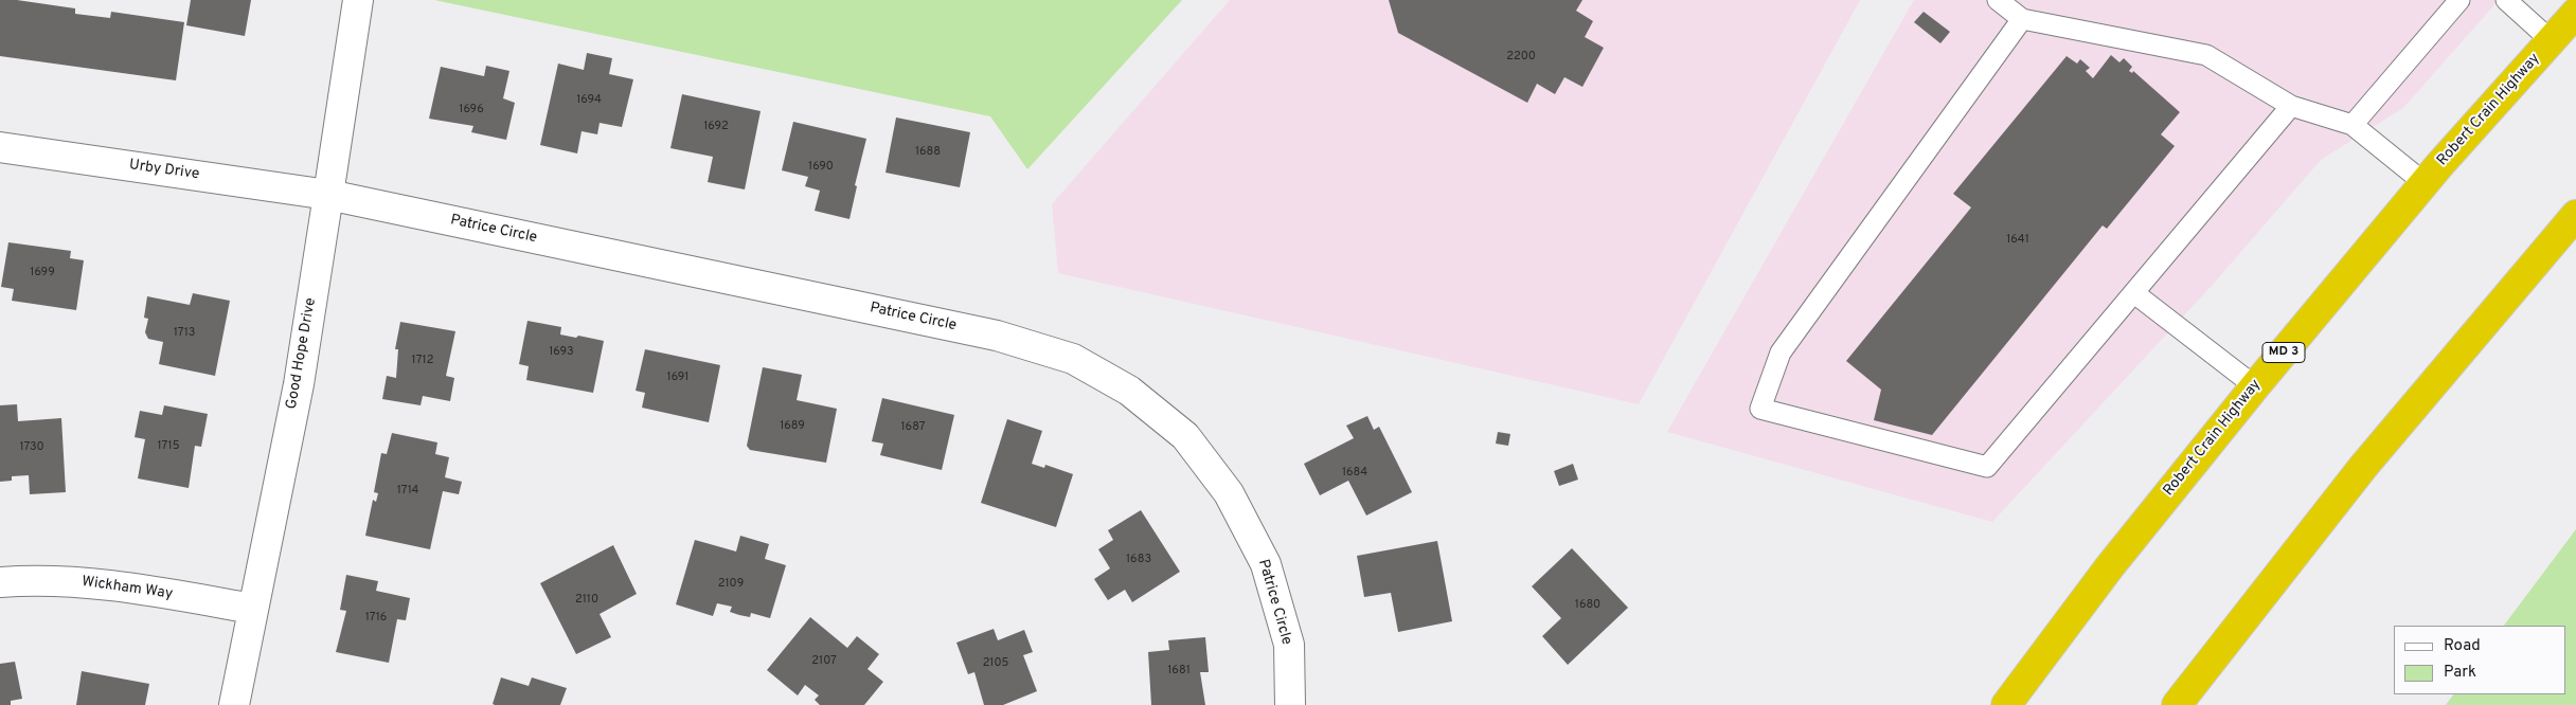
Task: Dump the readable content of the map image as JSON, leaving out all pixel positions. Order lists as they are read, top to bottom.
{
  "streets": {
    "highway": ["Robert Crain Highway", "MD 3"],
    "street": [
      "Urby Drive",
      "Patrice Circle",
      "Good Hope Drive",
      "Wickham Way"
    ]
  },
  "crossings": [
    ["Urby Drive", "Patrice Circle"],
    ["Urby Drive", "Good Hope Drive"],
    ["Patrice Circle", "Good Hope Drive"],
    ["Good Hope Drive", "Wickham Way"]
  ],
  "house_numbers": [
    "2200",
    "1694",
    "1696",
    "1692",
    "1688",
    "1690",
    "1641",
    "1699",
    "1713",
    "1693",
    "1712",
    "1691",
    "1689",
    "1687",
    "1715",
    "1730",
    "1684",
    "1714",
    "1683",
    "2109",
    "2110",
    "1680",
    "1716",
    "2107",
    "2105",
    "1681"
  ],
  "legend": ["Road", "Park"]
}
